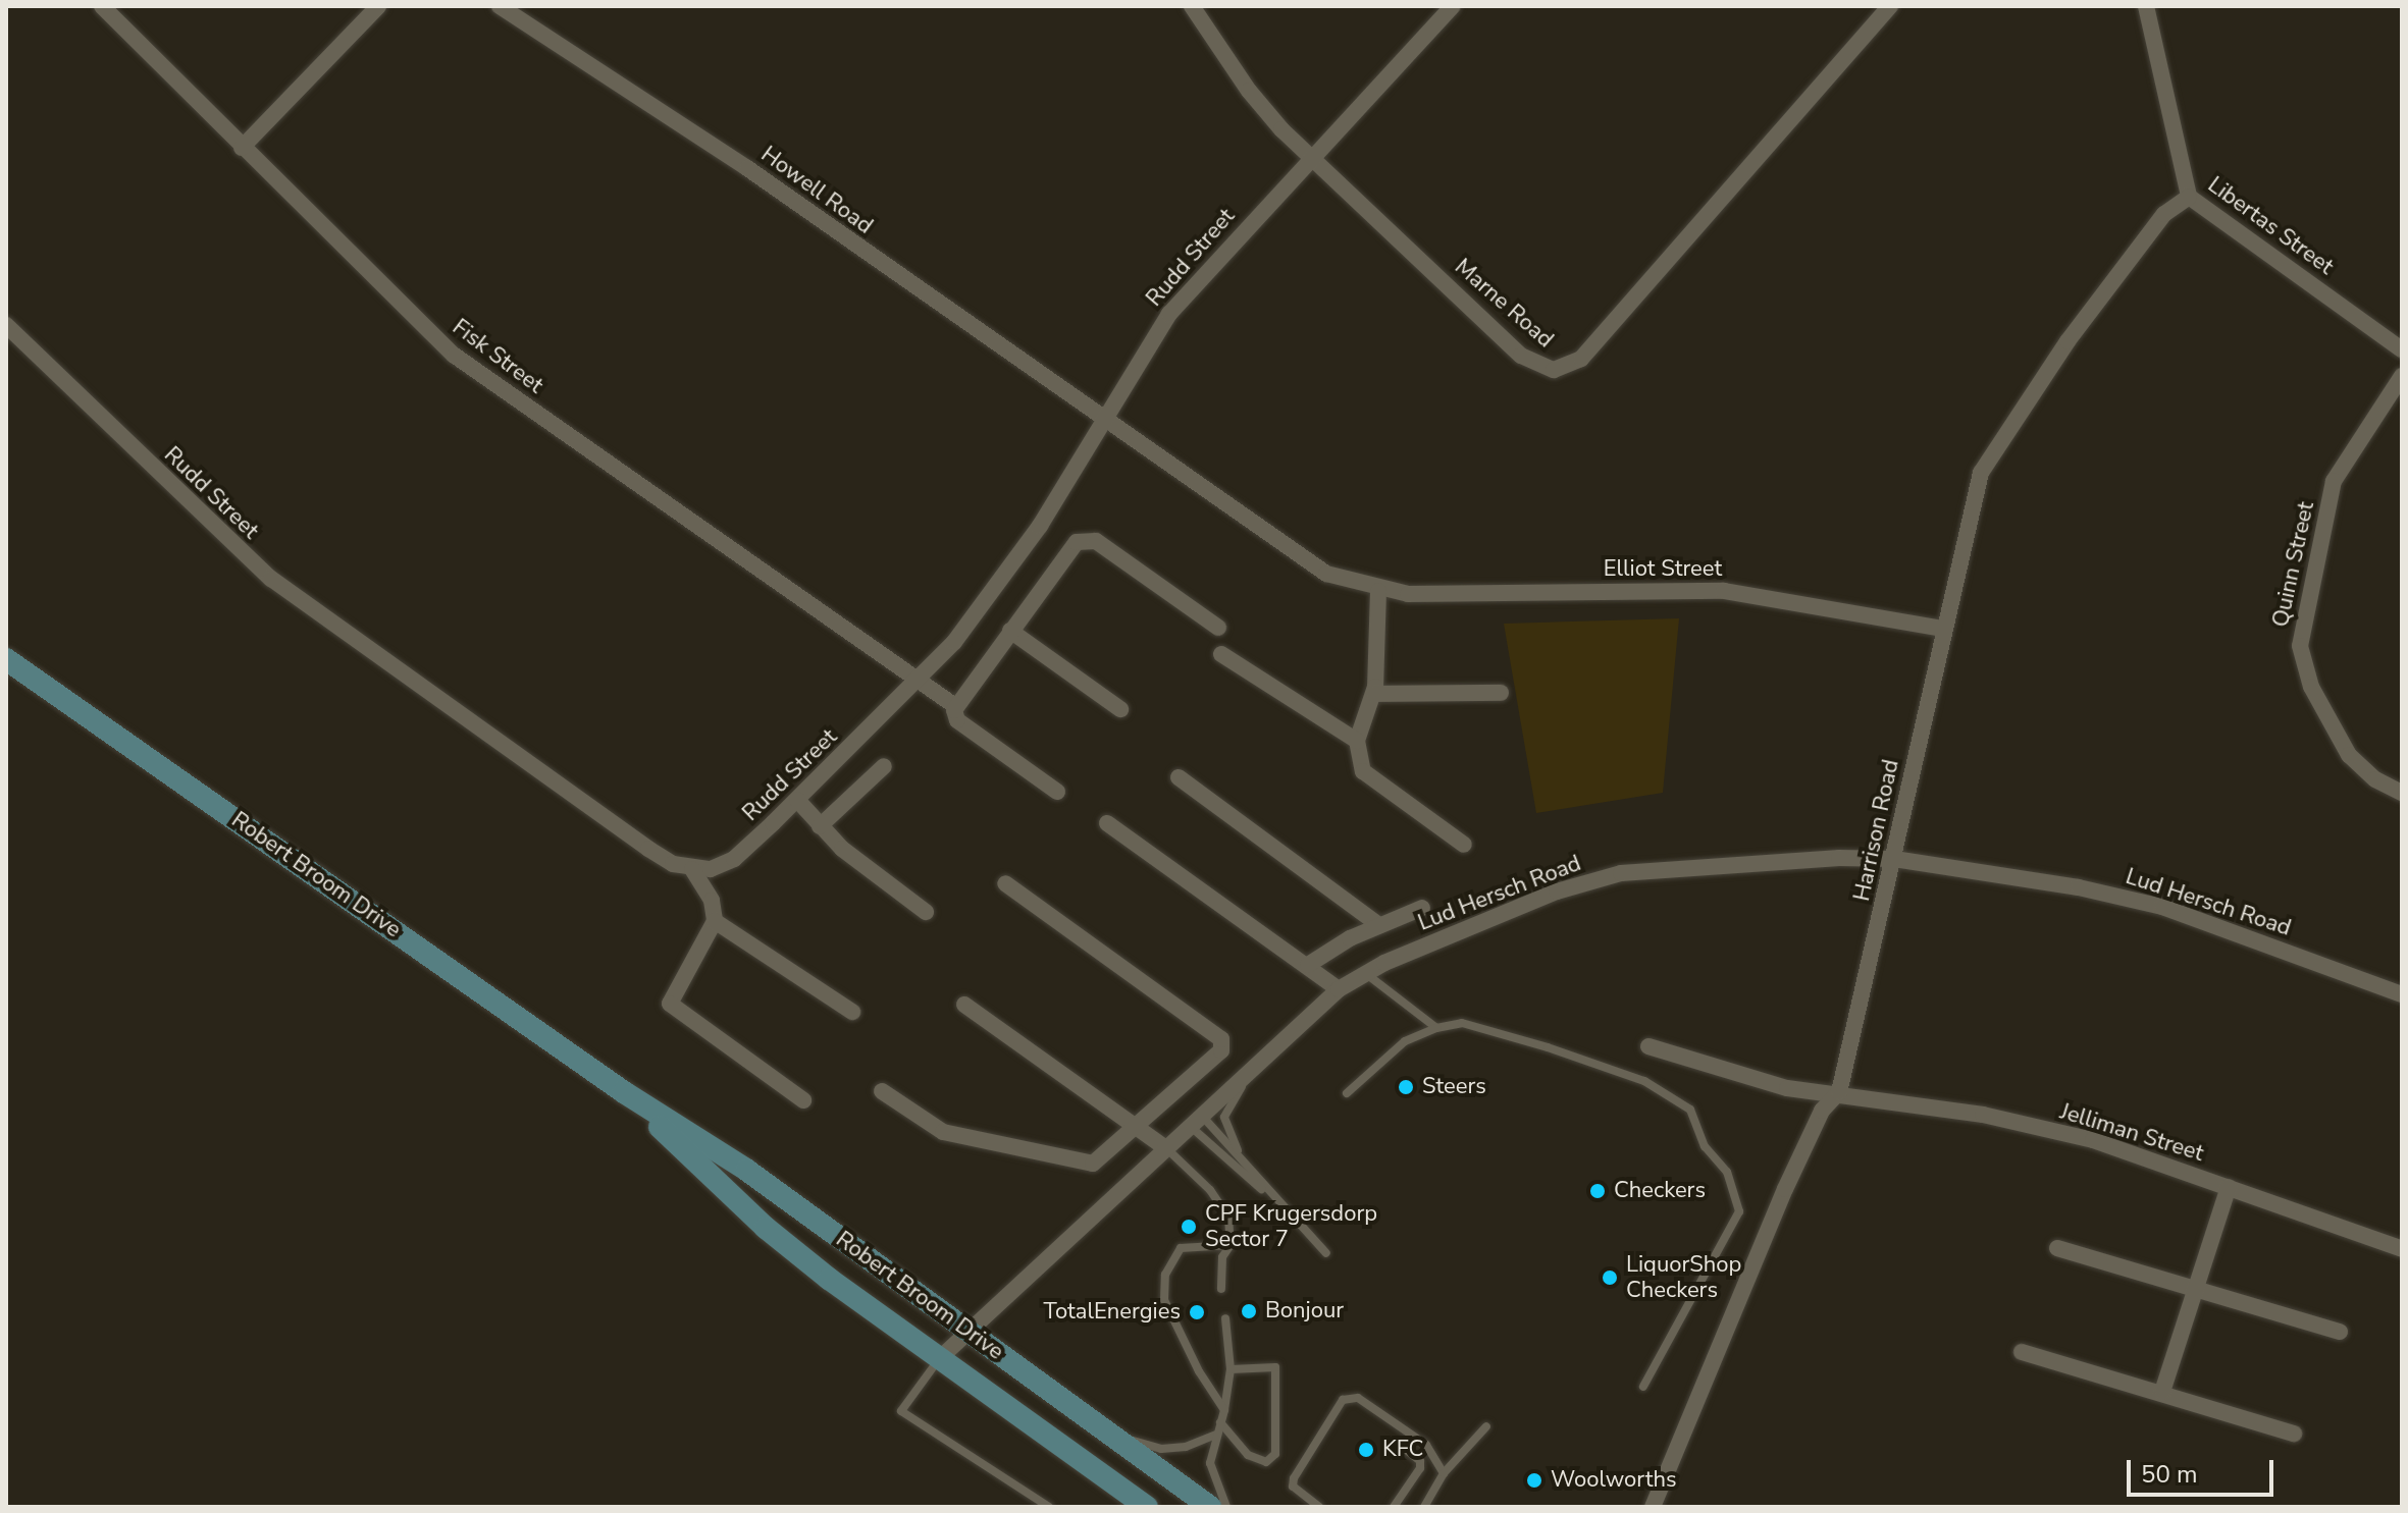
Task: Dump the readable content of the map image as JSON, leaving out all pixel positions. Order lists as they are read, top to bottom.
{
  "streets": {
    "street": [
      "Howell Road",
      "Libertas Street",
      "Rudd Street",
      "Marne Road",
      "Fisk Street",
      "Quinn Street",
      "Elliot Street",
      "Harrison Road",
      "Robert Broom Drive",
      "Lud Hersch Road",
      "Jelliman Street"
    ]
  },
  "crossings": [
    ["Howell Road", "Rudd Street"],
    ["Howell Road", "Elliot Street"],
    ["Libertas Street", "Harrison Road"],
    ["Rudd Street", "Marne Road"],
    ["Rudd Street", "Fisk Street"],
    ["Rudd Street", "Elliot Street"],
    ["Elliot Street", "Harrison Road"],
    ["Harrison Road", "Lud Hersch Road"],
    ["Harrison Road", "Jelliman Street"],
    ["Robert Broom Drive", "Lud Hersch Road"]
  ],
  "places": [
    "Steers",
    "Checkers",
    "CPF Krugersdorp Sector 7",
    "LiquorShop Checkers",
    "Bonjour",
    "TotalEnergies",
    "KFC",
    "Woolworths"
  ],
  "scale_bar": "50 m"
}
